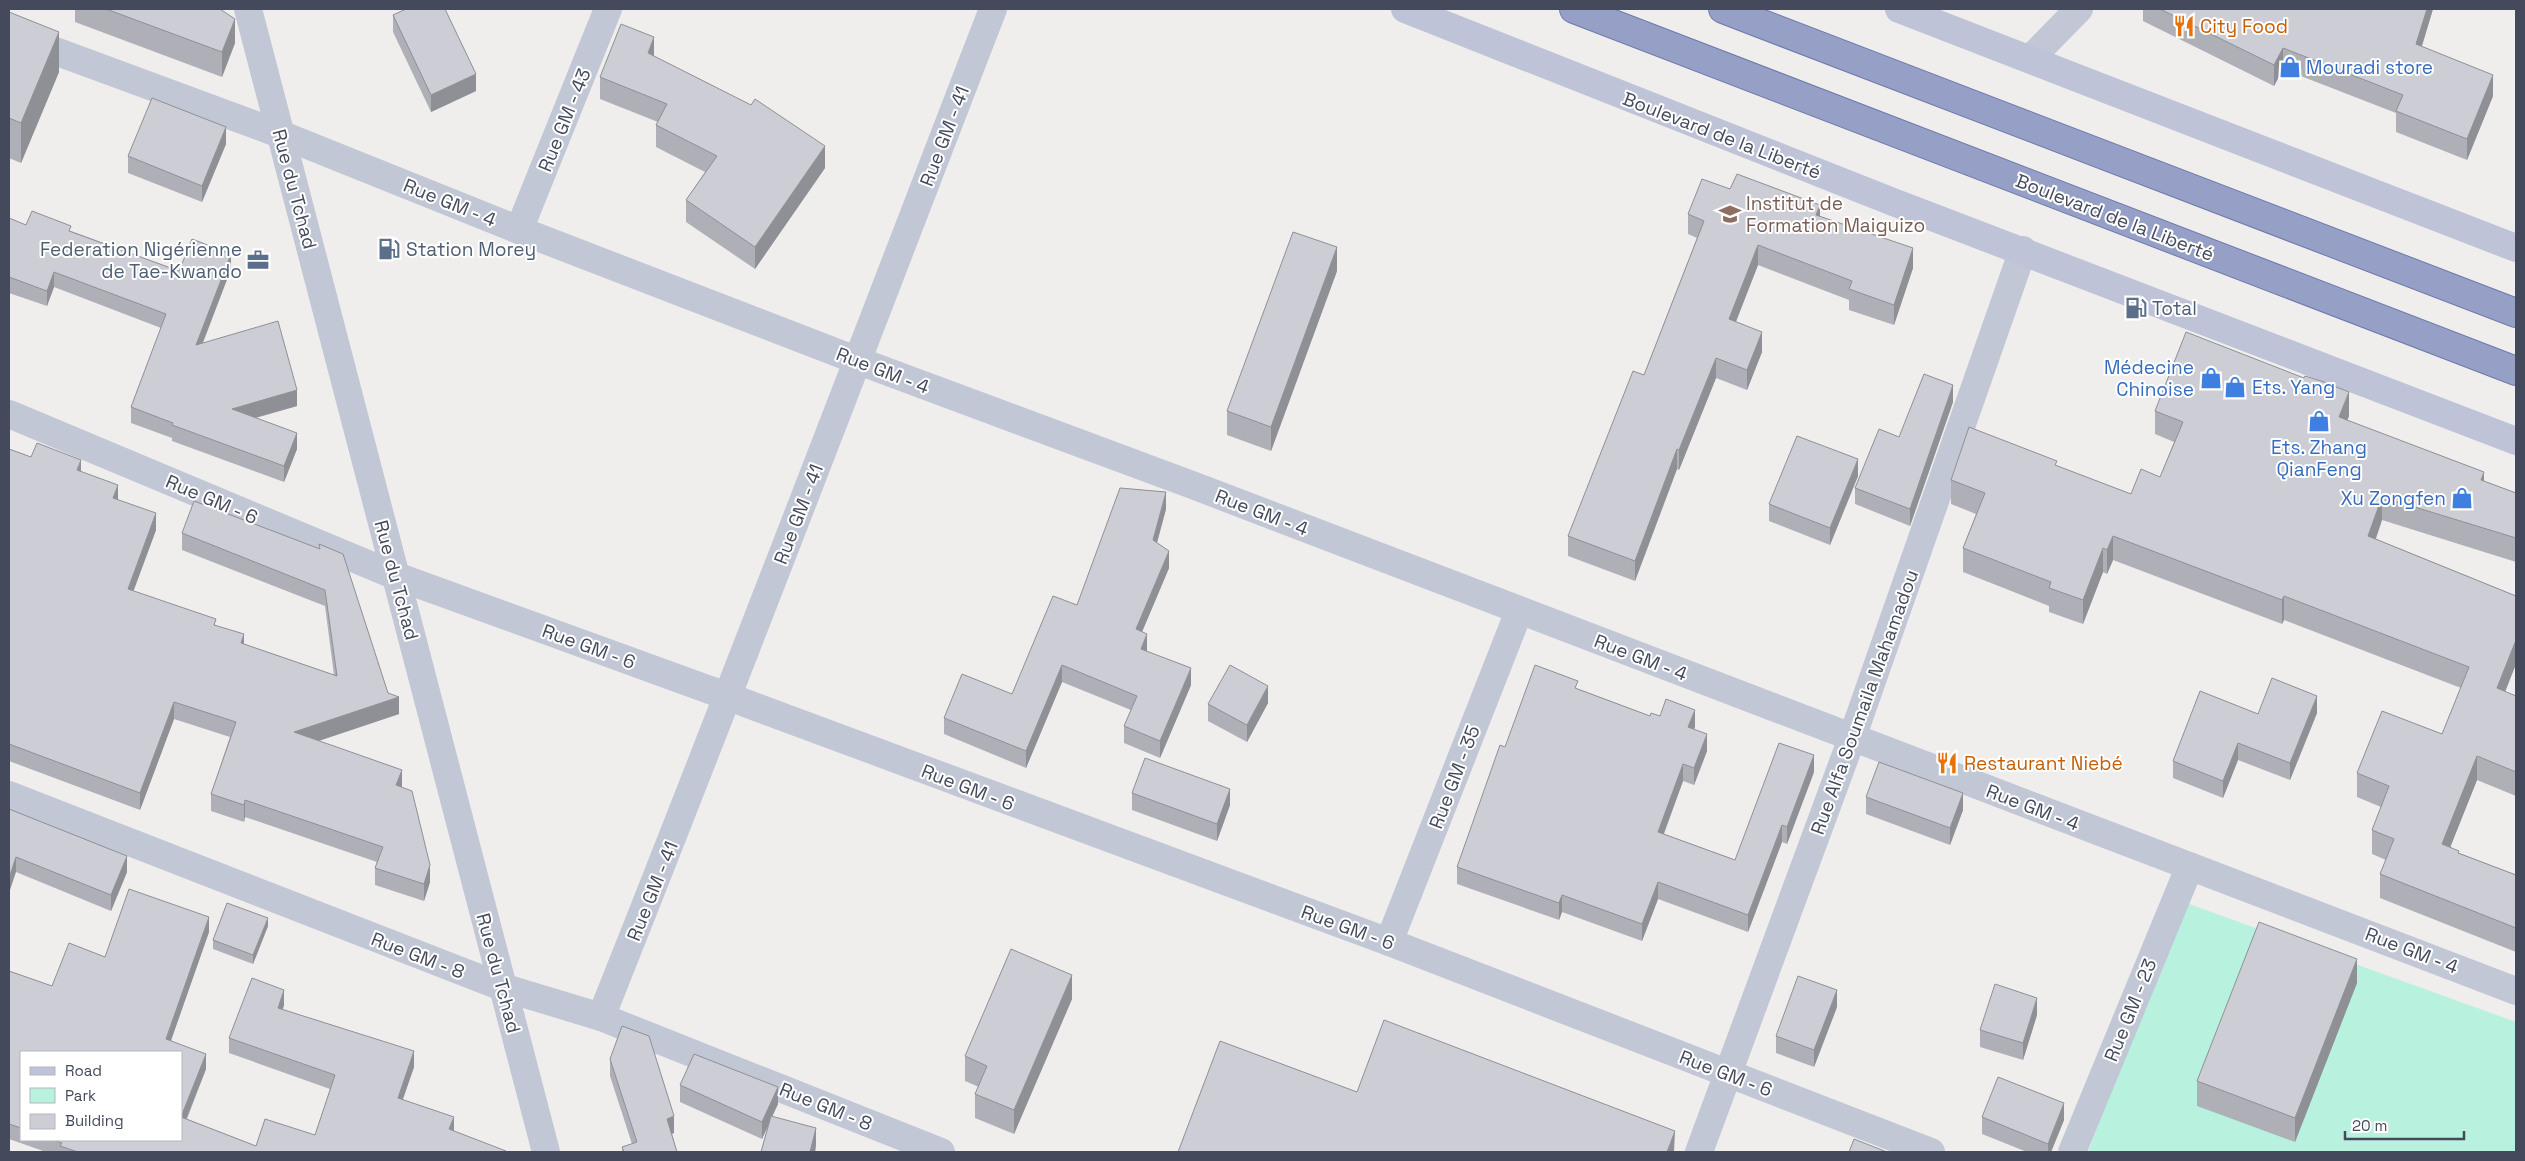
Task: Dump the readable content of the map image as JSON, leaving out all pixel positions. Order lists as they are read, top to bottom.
{
  "streets": {
    "highway": ["Boulevard de la Liberté"],
    "street": [
      "Rue GM - 43",
      "Rue GM - 41",
      "Rue du Tchad",
      "Rue GM - 4",
      "Rue GM - 6",
      "Rue Alfa Soumaila Mahamadou",
      "Rue GM - 35",
      "Rue GM - 8",
      "Rue GM - 23"
    ]
  },
  "crossings": [
    ["Rue GM - 43", "Rue GM - 4"],
    ["Boulevard de la Liberté", "Rue Alfa Soumaila Mahamadou"],
    ["Rue GM - 41", "Rue GM - 4"],
    ["Rue GM - 41", "Rue GM - 6"],
    ["Rue GM - 41", "Rue GM - 8"],
    ["Rue du Tchad", "Rue GM - 4"],
    ["Rue du Tchad", "Rue GM - 6"],
    ["Rue du Tchad", "Rue GM - 8"],
    ["Rue GM - 4", "Rue Alfa Soumaila Mahamadou"],
    ["Rue GM - 4", "Rue GM - 35"],
    ["Rue GM - 4", "Rue GM - 23"],
    ["Rue GM - 6", "Rue Alfa Soumaila Mahamadou"],
    ["Rue GM - 6", "Rue GM - 35"]
  ],
  "places": {
    "restaurant": ["City Food", "Restaurant Niebé"],
    "shop": [
      "Mouradi store",
      "Médecine Chinoise",
      "Ets. Yang",
      "Ets. Zhang QianFeng",
      "Xu Zongfen"
    ],
    "school or university": ["Institut de Formation Maiguizo"],
    "fuel station": ["Station Morey", "Total"],
    "office": ["Federation Nigérienne de Tae-Kwando"]
  },
  "legend": ["Road", "Park", "Building"],
  "scale_bar": "20 m"
}
